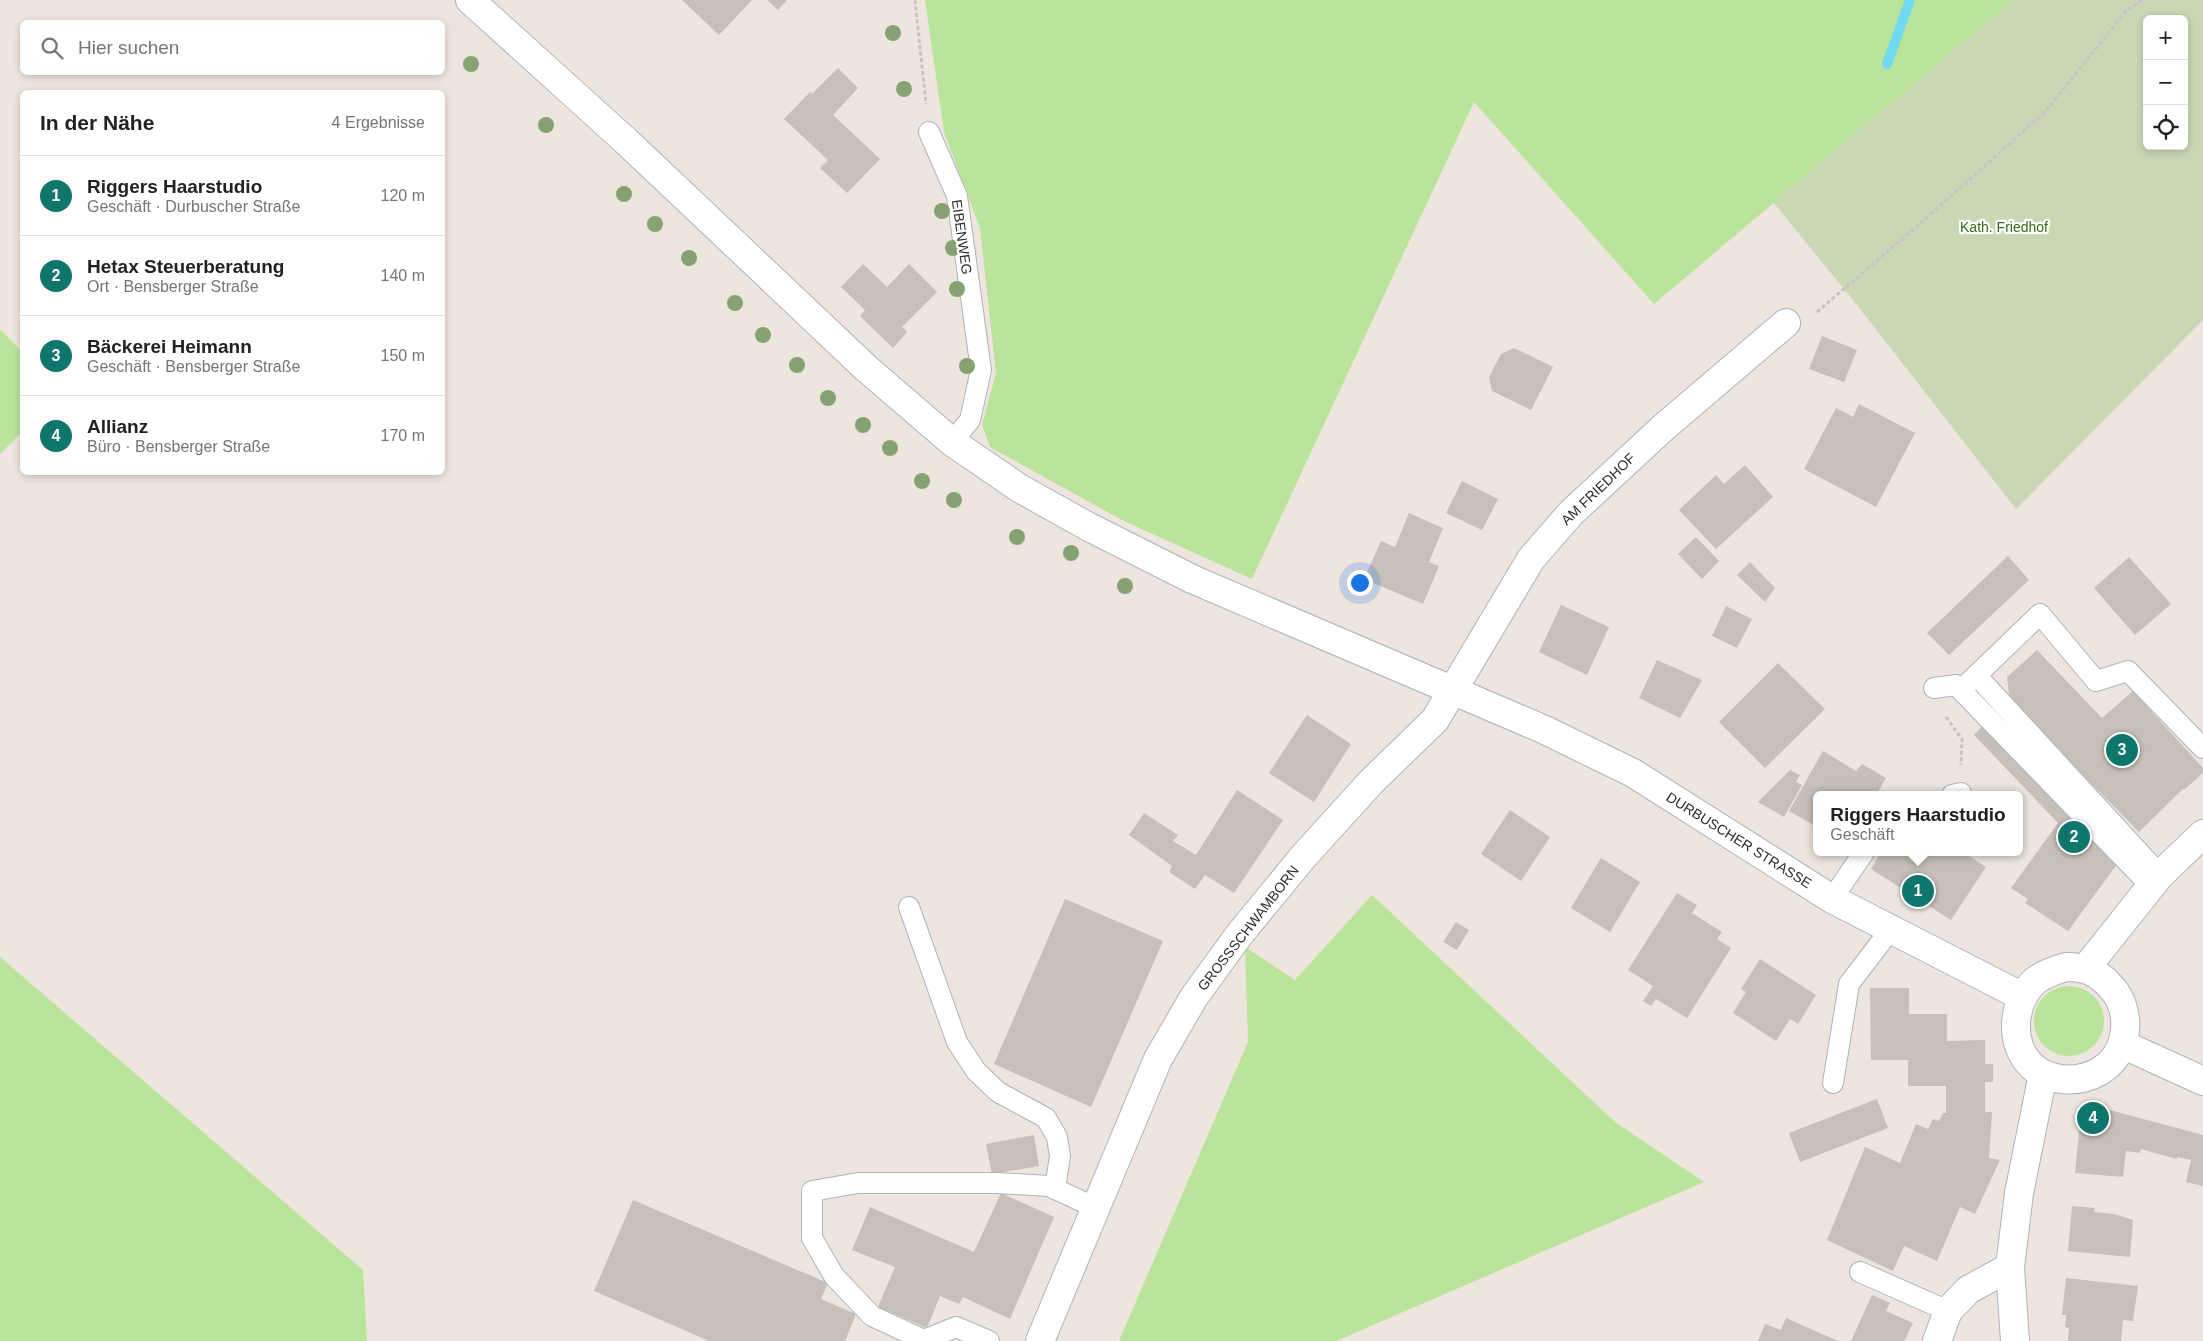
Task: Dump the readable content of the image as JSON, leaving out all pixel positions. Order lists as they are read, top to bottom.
{
  "streets": {
    "main road": ["AM FRIEDHOF", "DURBUSCHER STRASSE", "GROSSSCHWAMBORN"],
    "lane": ["EIBENWEG"]
  },
  "crossings": [
    ["EIBENWEG", "DURBUSCHER STRASSE"],
    ["AM FRIEDHOF", "DURBUSCHER STRASSE"],
    ["AM FRIEDHOF", "GROSSSCHWAMBORN"],
    ["DURBUSCHER STRASSE", "GROSSSCHWAMBORN"]
  ],
  "parks": ["Kath. Friedhof"],
  "page": {
    "map_buttons": ["+", "−"],
    "search": "Hier suchen",
    "heading": ["In der Nähe", "4 Ergebnisse"],
    "list": [
      {
        "mark": "1",
        "name": "Riggers Haarstudio",
        "note": "Geschäft · Durbuscher Straße",
        "value": "120 m"
      },
      {
        "mark": "2",
        "name": "Hetax Steuerberatung",
        "note": "Ort · Bensberger Straße",
        "value": "140 m"
      },
      {
        "mark": "3",
        "name": "Bäckerei Heimann",
        "note": "Geschäft · Bensberger Straße",
        "value": "150 m"
      },
      {
        "mark": "4",
        "name": "Allianz",
        "note": "Büro · Bensberger Straße",
        "value": "170 m"
      }
    ],
    "pins": [
      "3",
      "2",
      "1",
      "4"
    ],
    "popup": ["Riggers Haarstudio", "Geschäft"]
  }
}
